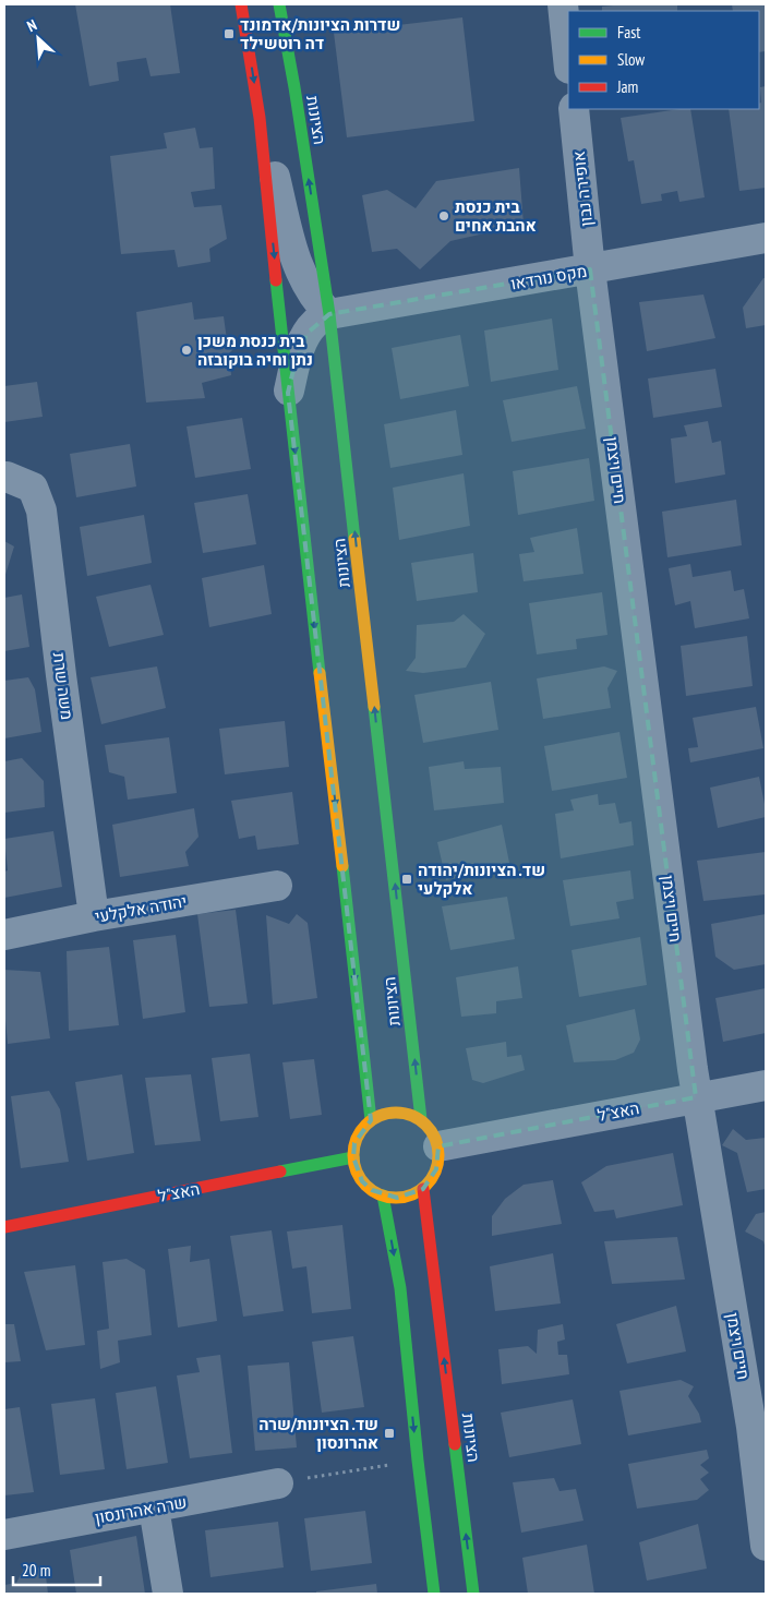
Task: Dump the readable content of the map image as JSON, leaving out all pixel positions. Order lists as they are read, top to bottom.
{
  "streets": {
    "street": [
      "הציונות",
      "אופירה נבון",
      "מקס נורדאו",
      "חיים ויצמן",
      "משה שרת",
      "יהודה אלקלעי",
      "האצ\"ל",
      "שרה אהרונסון"
    ]
  },
  "crossings": [
    ["הציונות", "מקס נורדאו"],
    ["הציונות", "האצ\"ל"],
    ["אופירה נבון", "מקס נורדאו"],
    ["אופירה נבון", "חיים ויצמן"],
    ["מקס נורדאו", "חיים ויצמן"],
    ["חיים ויצמן", "האצ\"ל"],
    ["משה שרת", "יהודה אלקלעי"]
  ],
  "places": {
    "transit": ["שדרות הציונות/אדמונד דה רוטשילד", "שד. הציונות/יהודה אלקלעי", "שד. הציונות/שרה אהרונסון"],
    "other": ["בית כנסת אהבת אחים", "בית כנסת משכן נתן וחיה בוקובזה"]
  },
  "legend": ["Fast", "Slow", "Jam"],
  "scale_bar": "20 m",
  "north": "top left"
}
